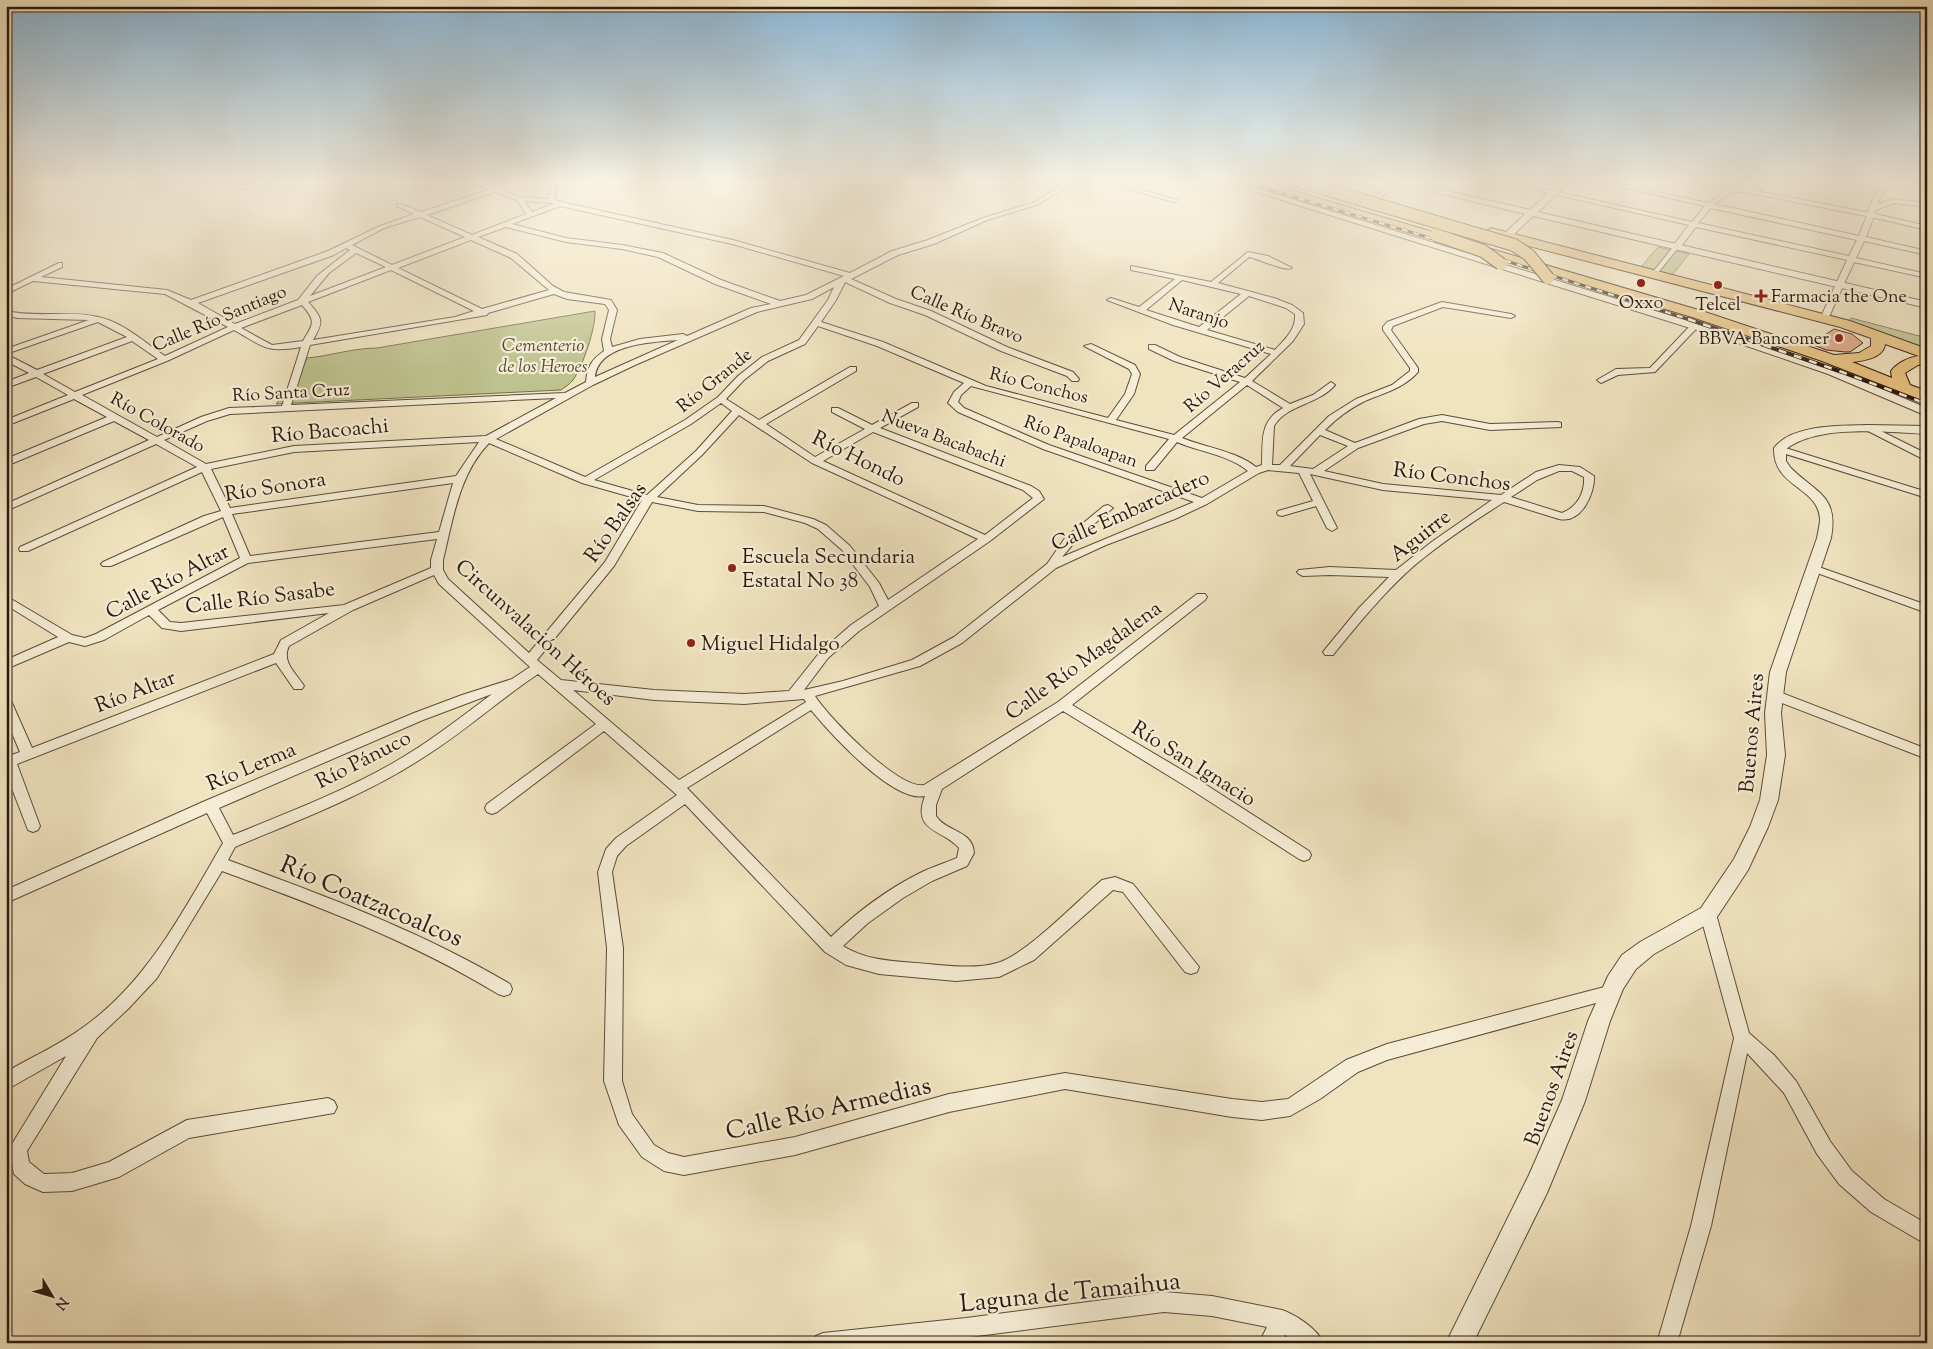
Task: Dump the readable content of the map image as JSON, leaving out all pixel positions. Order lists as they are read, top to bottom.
{
  "streets": {
    "street": [
      "Naranjo",
      "Calle Río Bravo",
      "Calle Río Santiago",
      "Río Veracruz",
      "Río Grande",
      "Río Conchos",
      "Río Santa Cruz",
      "Río Colorado",
      "Río Bacoachi",
      "Nueva Bacabachi",
      "Río Papaloapan",
      "Río Hondo",
      "Río Sonora",
      "Calle Embarcadero",
      "Río Balsas",
      "Aguirre",
      "Calle Río Altar",
      "Calle Río Sasabe",
      "Circunvalación Héroes",
      "Calle Río Magdalena",
      "Río Altar",
      "Buenos Aires",
      "Río Pánuco",
      "Río San Ignacio",
      "Río Lerma",
      "Río Coatzacoalcos",
      "Calle Río Armedias",
      "Laguna de Tamaihua"
    ]
  },
  "crossings": [
    ["Naranjo", "Río Veracruz"],
    ["Calle Río Bravo", "Río Grande"],
    ["Calle Río Bravo", "Circunvalación Héroes"],
    ["Calle Río Santiago", "Río Colorado"],
    ["Río Veracruz", "Río Conchos"],
    ["Río Grande", "Río Conchos"],
    ["Río Grande", "Río Bacoachi"],
    ["Río Grande", "Río Hondo"],
    ["Río Grande", "Circunvalación Héroes"],
    ["Río Conchos", "Río Papaloapan"],
    ["Río Conchos", "Calle Embarcadero"],
    ["Río Conchos", "Aguirre"],
    ["Río Santa Cruz", "Río Colorado"],
    ["Río Santa Cruz", "Circunvalación Héroes"],
    ["Río Colorado", "Río Bacoachi"],
    ["Río Colorado", "Río Sonora"],
    ["Río Colorado", "Calle Río Altar"],
    ["Río Bacoachi", "Río Balsas"],
    ["Río Bacoachi", "Circunvalación Héroes"],
    ["Nueva Bacabachi", "Río Hondo"],
    ["Río Papaloapan", "Calle Embarcadero"],
    ["Río Hondo", "Río Balsas"],
    ["Río Sonora", "Circunvalación Héroes"],
    ["Calle Embarcadero", "Circunvalación Héroes"],
    ["Calle Embarcadero", "Calle Río Armedias"],
    ["Río Balsas", "Circunvalación Héroes"],
    ["Río Balsas", "Río Pánuco"],
    ["Calle Río Altar", "Calle Río Sasabe"],
    ["Calle Río Altar", "Circunvalación Héroes"],
    ["Circunvalación Héroes", "Río Pánuco"],
    ["Circunvalación Héroes", "Calle Río Armedias"],
    ["Calle Río Magdalena", "Río San Ignacio"],
    ["Buenos Aires", "Calle Río Armedias"],
    ["Río Pánuco", "Río Lerma"]
  ],
  "parks": ["Cementerio de los Heroes"],
  "places": {
    "other": [
      "Oxxo",
      "Telcel",
      "BBVA Bancomer",
      "Escuela Secundaria Estatal No 38",
      "Miguel Hidalgo"
    ],
    "health": ["Farmacia the One"]
  },
  "north": "bottom right"
}
